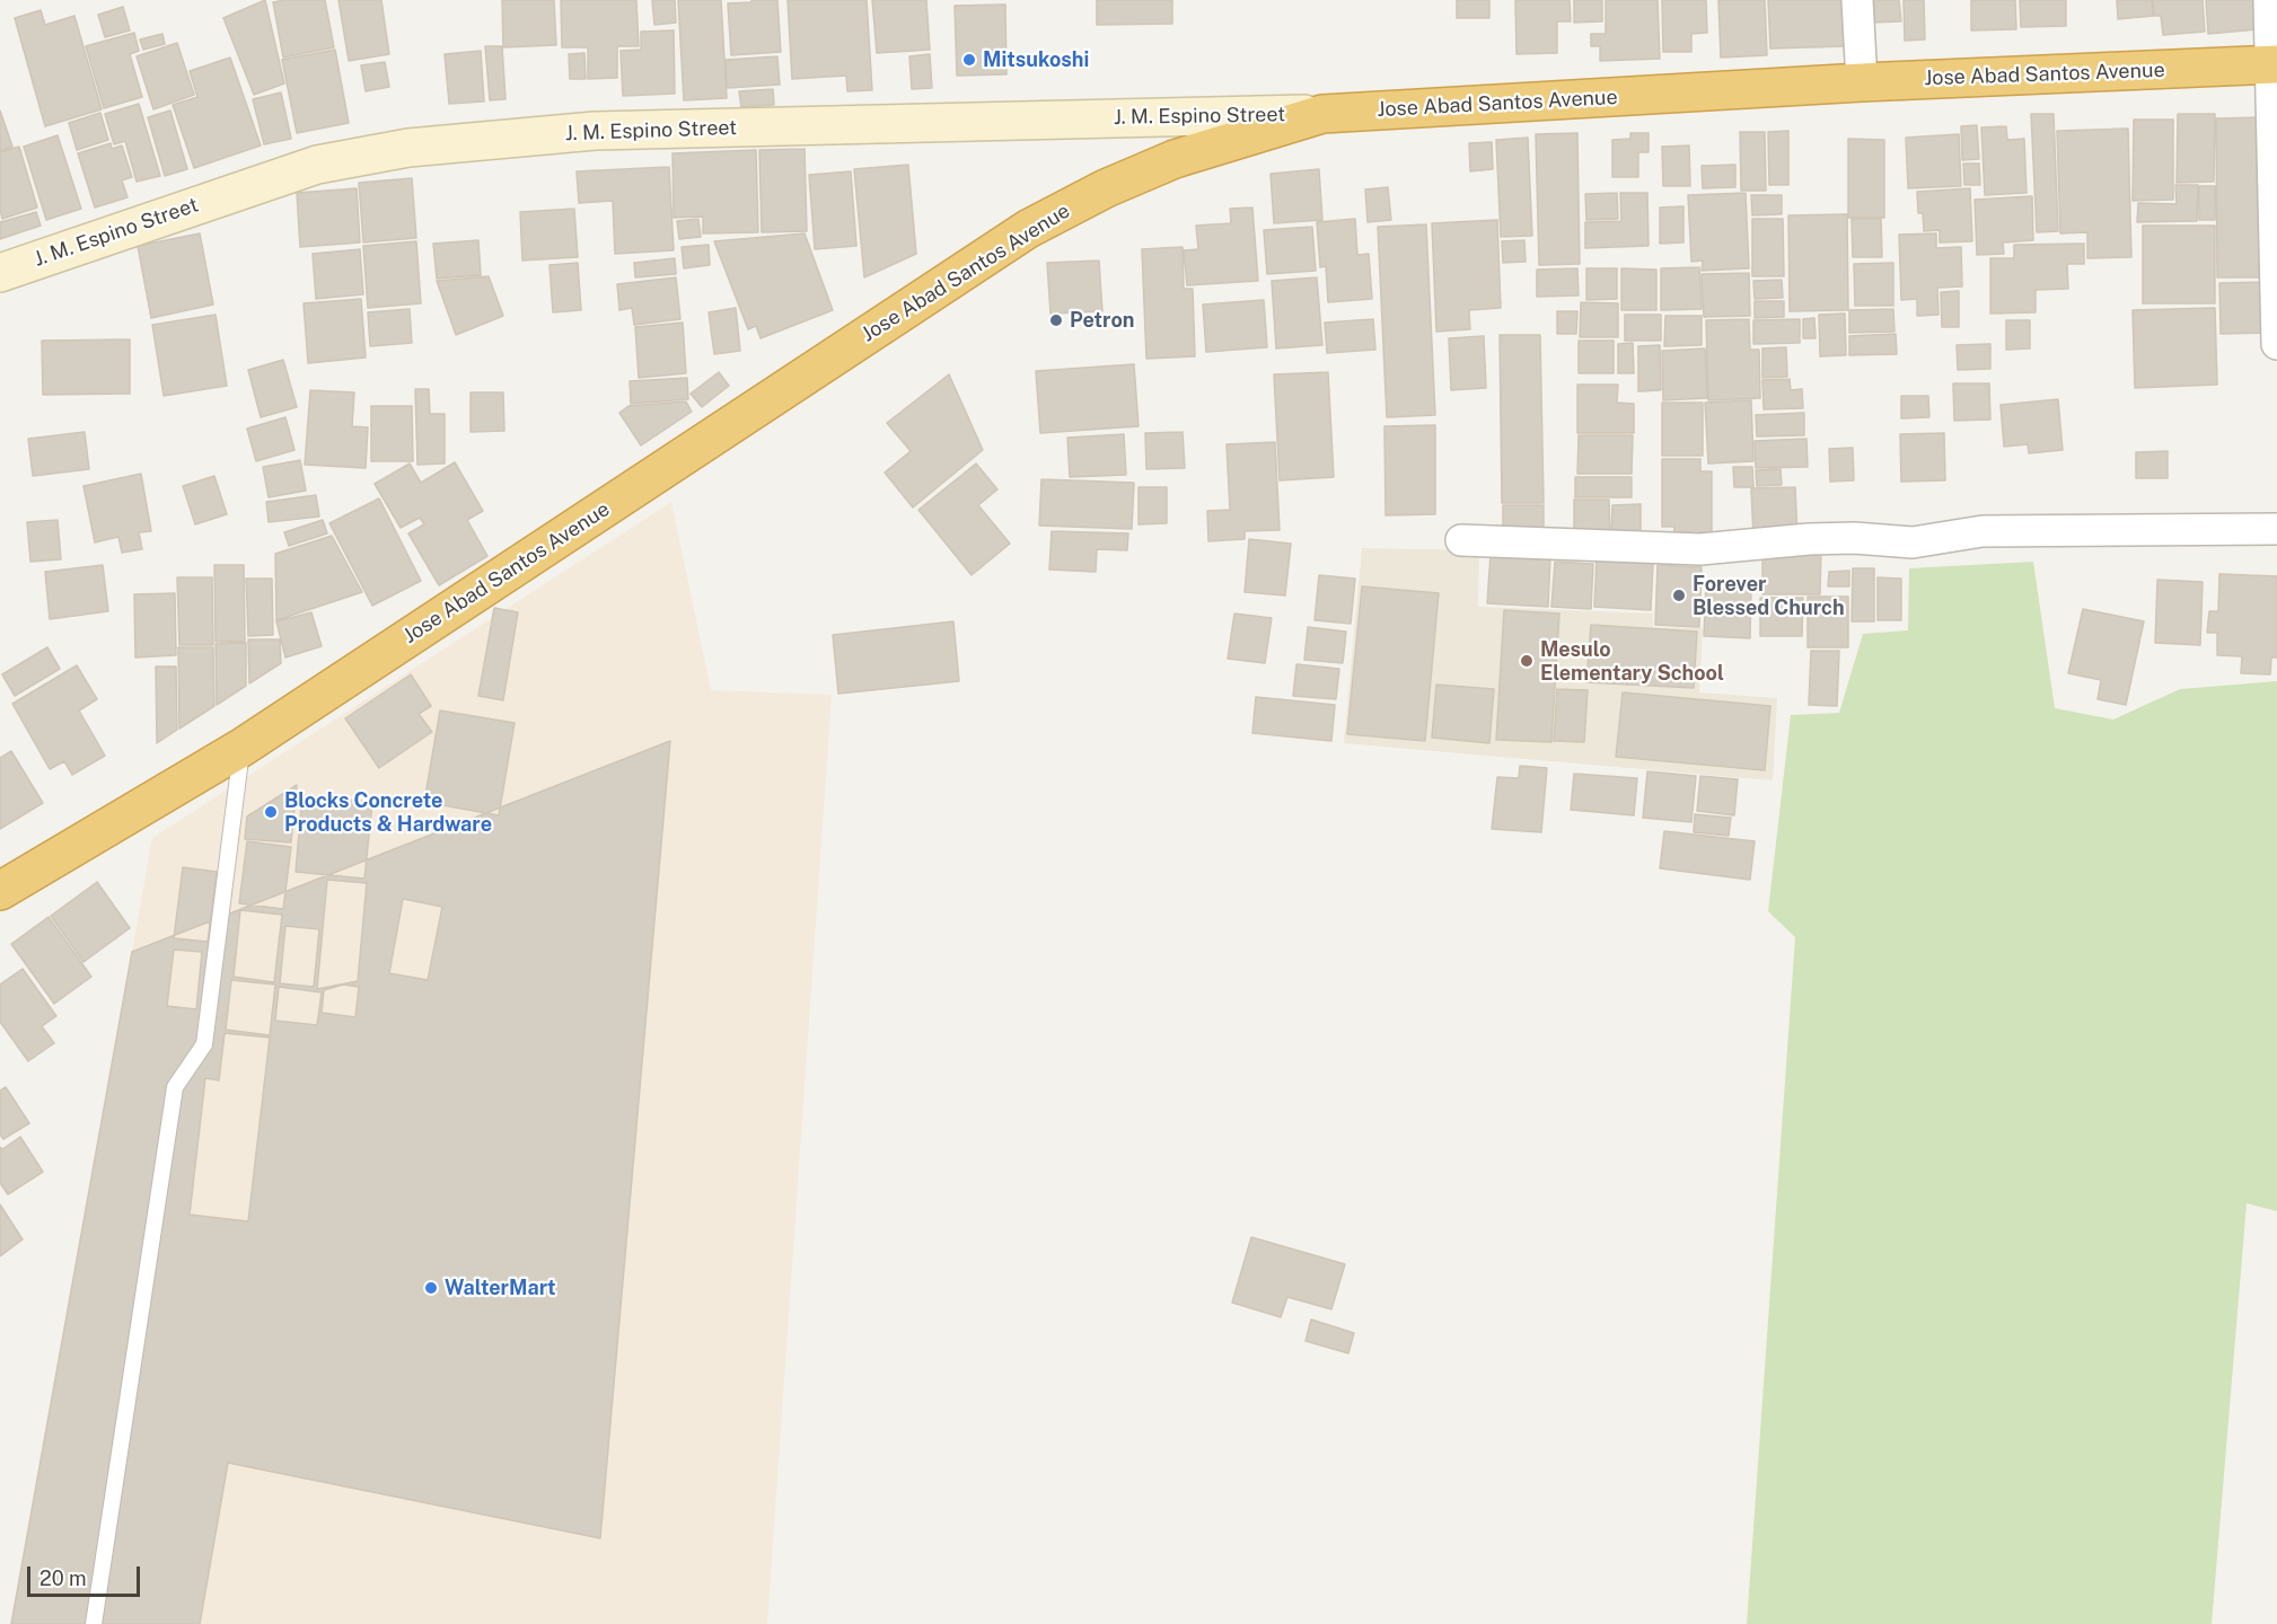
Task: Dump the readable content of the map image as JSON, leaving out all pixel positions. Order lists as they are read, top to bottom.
{
  "streets": {
    "highway": ["Jose Abad Santos Avenue"],
    "main road": ["J. M. Espino Street"]
  },
  "crossings": [
    ["Jose Abad Santos Avenue", "J. M. Espino Street"]
  ],
  "places": [
    "Mitsukoshi",
    "Petron",
    "Forever Blessed Church",
    "Mesulo Elementary School",
    "Blocks Concrete Products & Hardware",
    "WalterMart"
  ],
  "scale_bar": "20 m"
}
